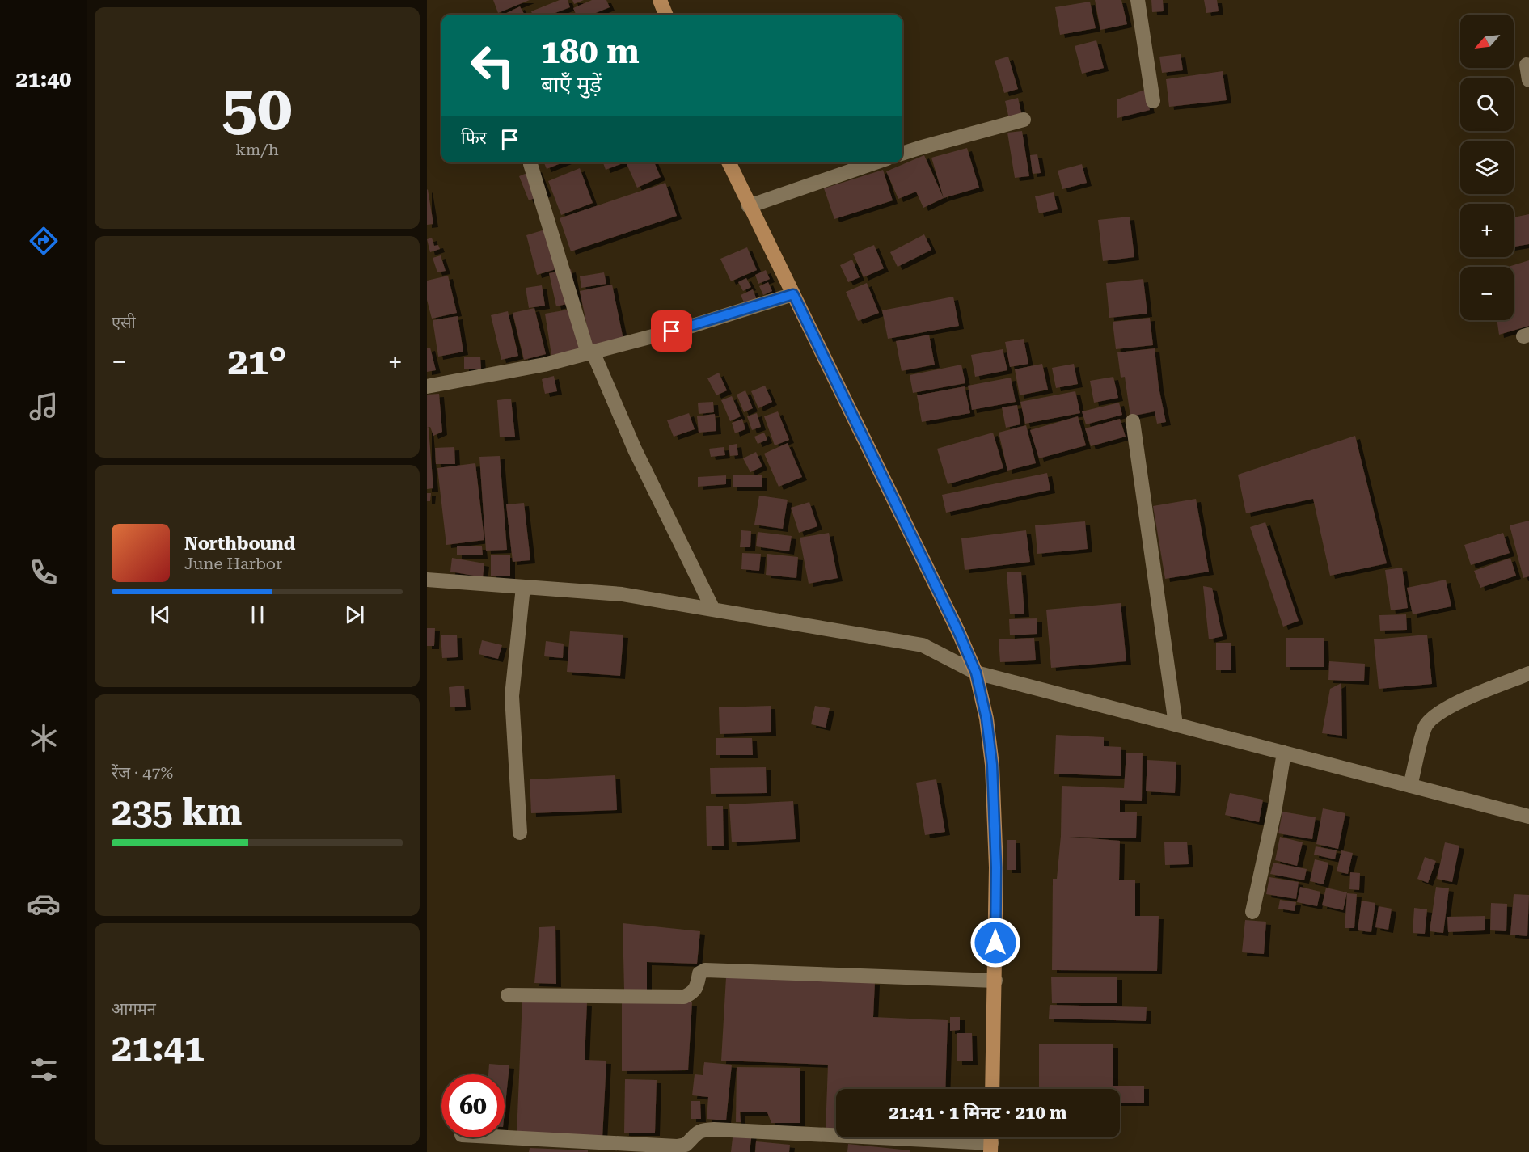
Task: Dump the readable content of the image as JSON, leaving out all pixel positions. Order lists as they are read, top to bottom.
{
  "north": "bottom left",
  "page": {
    "tabs": "21:40",
    "tile": [
      ["50", "km/h"],
      "एसी",
      ["रेंज · 47%", "235 km"],
      ["आगमन", "21:41"]
    ],
    "map_buttons": ["+", "−"],
    "turn": ["180 m", "बाएँ मुड़ें"],
    "then": "फिर",
    "heat": ["−", "21°", "+"],
    "song": ["Northbound", "June Harbor"],
    "limit": "60",
    "trip": "21:41 · 1 मिनट · 210 m"
  }
}
